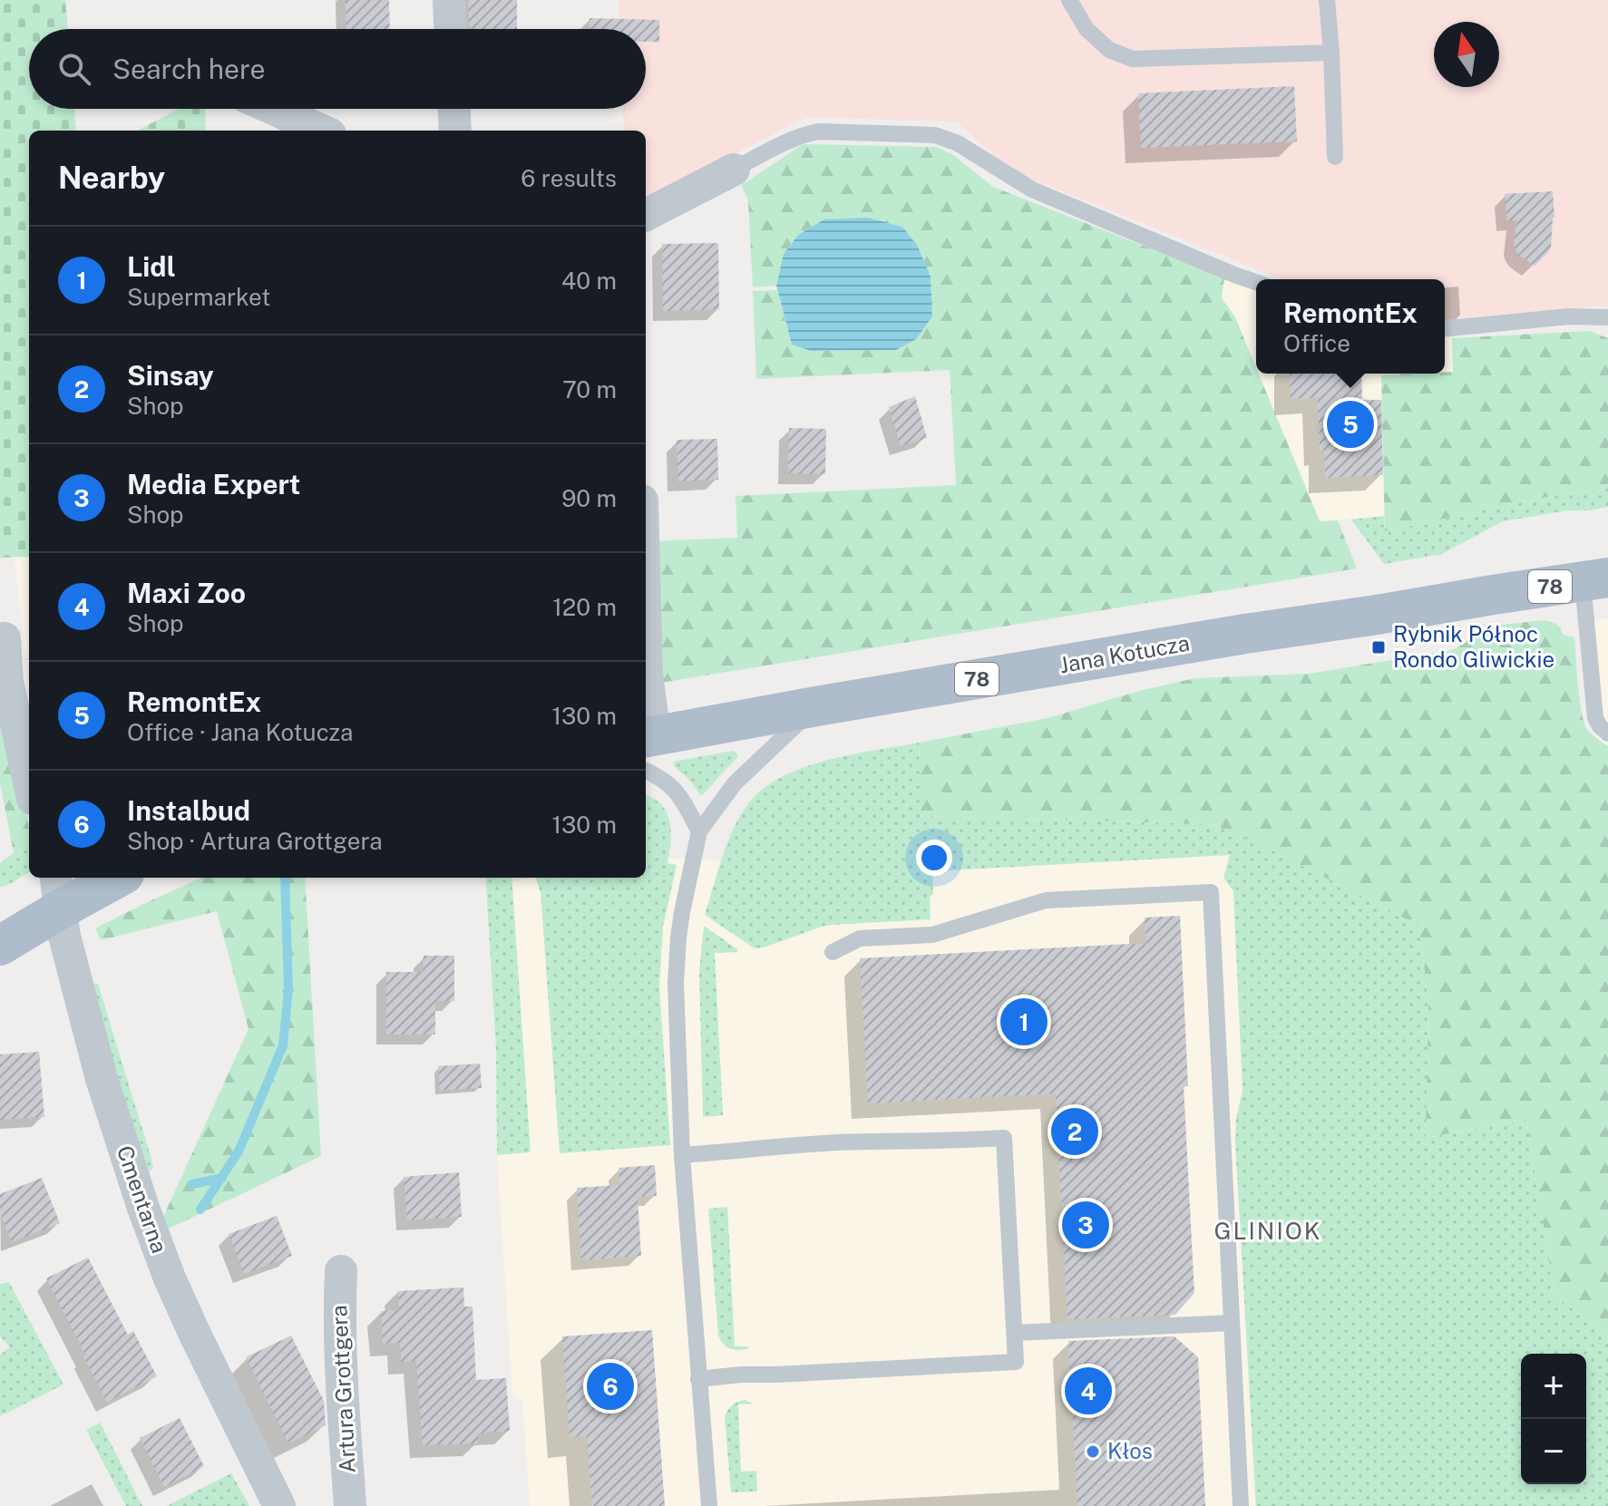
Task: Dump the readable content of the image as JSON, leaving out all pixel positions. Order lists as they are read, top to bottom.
{
  "streets": {
    "main road": ["78", "Jana Kotucza"],
    "street": ["Cmentarna", "Artura Grottgera"]
  },
  "districts": ["GLINIOK"],
  "places": {
    "transit": ["Rybnik Północ Rondo Gliwickie"],
    "other": ["Kłos"]
  },
  "north": "top",
  "page": {
    "search": "Search here",
    "heading": ["Nearby", "6 results"],
    "list": [
      {
        "mark": "1",
        "name": "Lidl",
        "note": "Supermarket",
        "value": "40 m"
      },
      {
        "mark": "2",
        "name": "Sinsay",
        "note": "Shop",
        "value": "70 m"
      },
      {
        "mark": "3",
        "name": "Media Expert",
        "note": "Shop",
        "value": "90 m"
      },
      {
        "mark": "4",
        "name": "Maxi Zoo",
        "note": "Shop",
        "value": "120 m"
      },
      {
        "mark": "5",
        "name": "RemontEx",
        "note": "Office · Jana Kotucza",
        "value": "130 m"
      },
      {
        "mark": "6",
        "name": "Instalbud",
        "note": "Shop · Artura Grottgera",
        "value": "130 m"
      }
    ],
    "popup": ["RemontEx", "Office"],
    "pins": [
      "5",
      "1",
      "2",
      "3",
      "6",
      "4"
    ],
    "map_buttons": ["+", "−"]
  }
}
